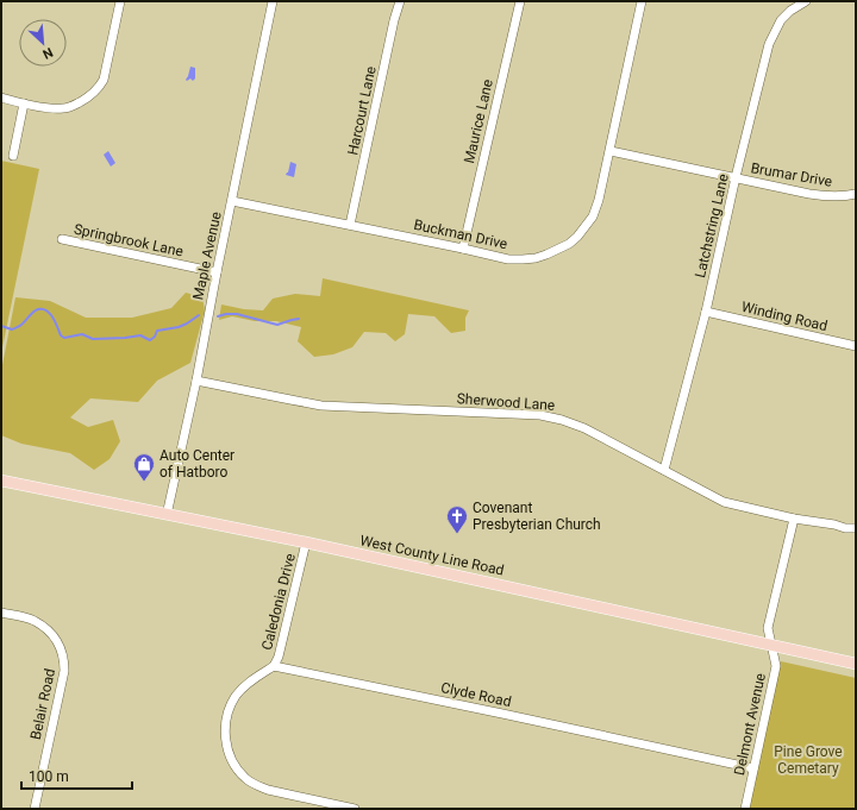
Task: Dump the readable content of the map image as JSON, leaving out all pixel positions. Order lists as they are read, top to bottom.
{
  "streets": {
    "main road": ["West County Line Road"],
    "street": [
      "Harcourt Lane",
      "Maurice Lane",
      "Brumar Drive",
      "Latchstring Lane",
      "Buckman Drive",
      "Springbrook Lane",
      "Maple Avenue",
      "Winding Road",
      "Sherwood Lane",
      "Caledonia Drive",
      "Clyde Road",
      "Belair Road",
      "Delmont Avenue"
    ]
  },
  "crossings": [
    ["Harcourt Lane", "Buckman Drive"],
    ["Maurice Lane", "Buckman Drive"],
    ["Brumar Drive", "Latchstring Lane"],
    ["Brumar Drive", "Buckman Drive"],
    ["Latchstring Lane", "Winding Road"],
    ["Latchstring Lane", "Sherwood Lane"],
    ["Buckman Drive", "Maple Avenue"],
    ["Springbrook Lane", "Maple Avenue"],
    ["Maple Avenue", "Sherwood Lane"],
    ["Maple Avenue", "West County Line Road"],
    ["West County Line Road", "Caledonia Drive"],
    ["West County Line Road", "Delmont Avenue"],
    ["Caledonia Drive", "Clyde Road"],
    ["Clyde Road", "Delmont Avenue"]
  ],
  "parks": ["Pine Grove Cemetary"],
  "places": {
    "shop": ["Auto Center of Hatboro"],
    "church": ["Covenant Presbyterian Church"]
  },
  "scale_bar": "100 m",
  "north": "bottom right"
}
